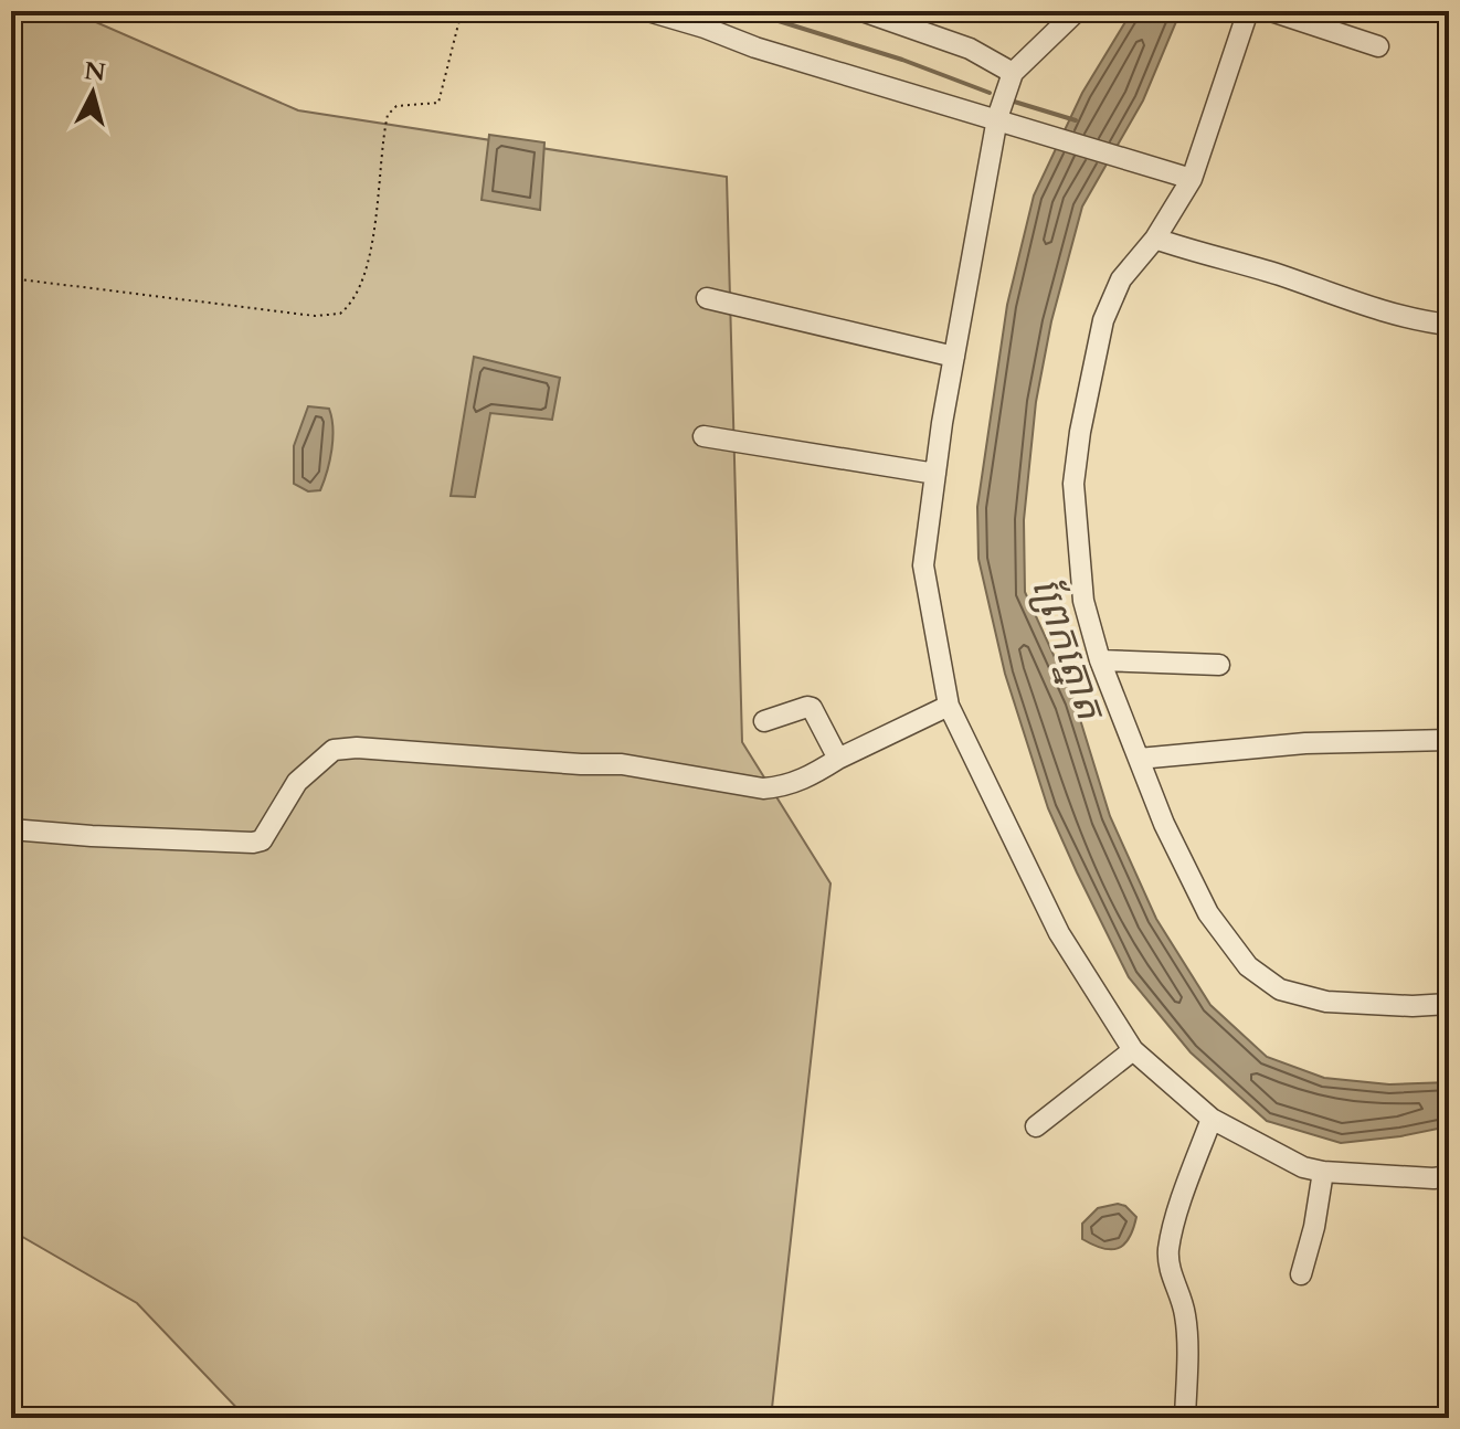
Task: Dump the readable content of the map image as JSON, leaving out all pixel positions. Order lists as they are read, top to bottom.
{
  "water": ["ព្រែកត្នោត"],
  "north": "top"
}
